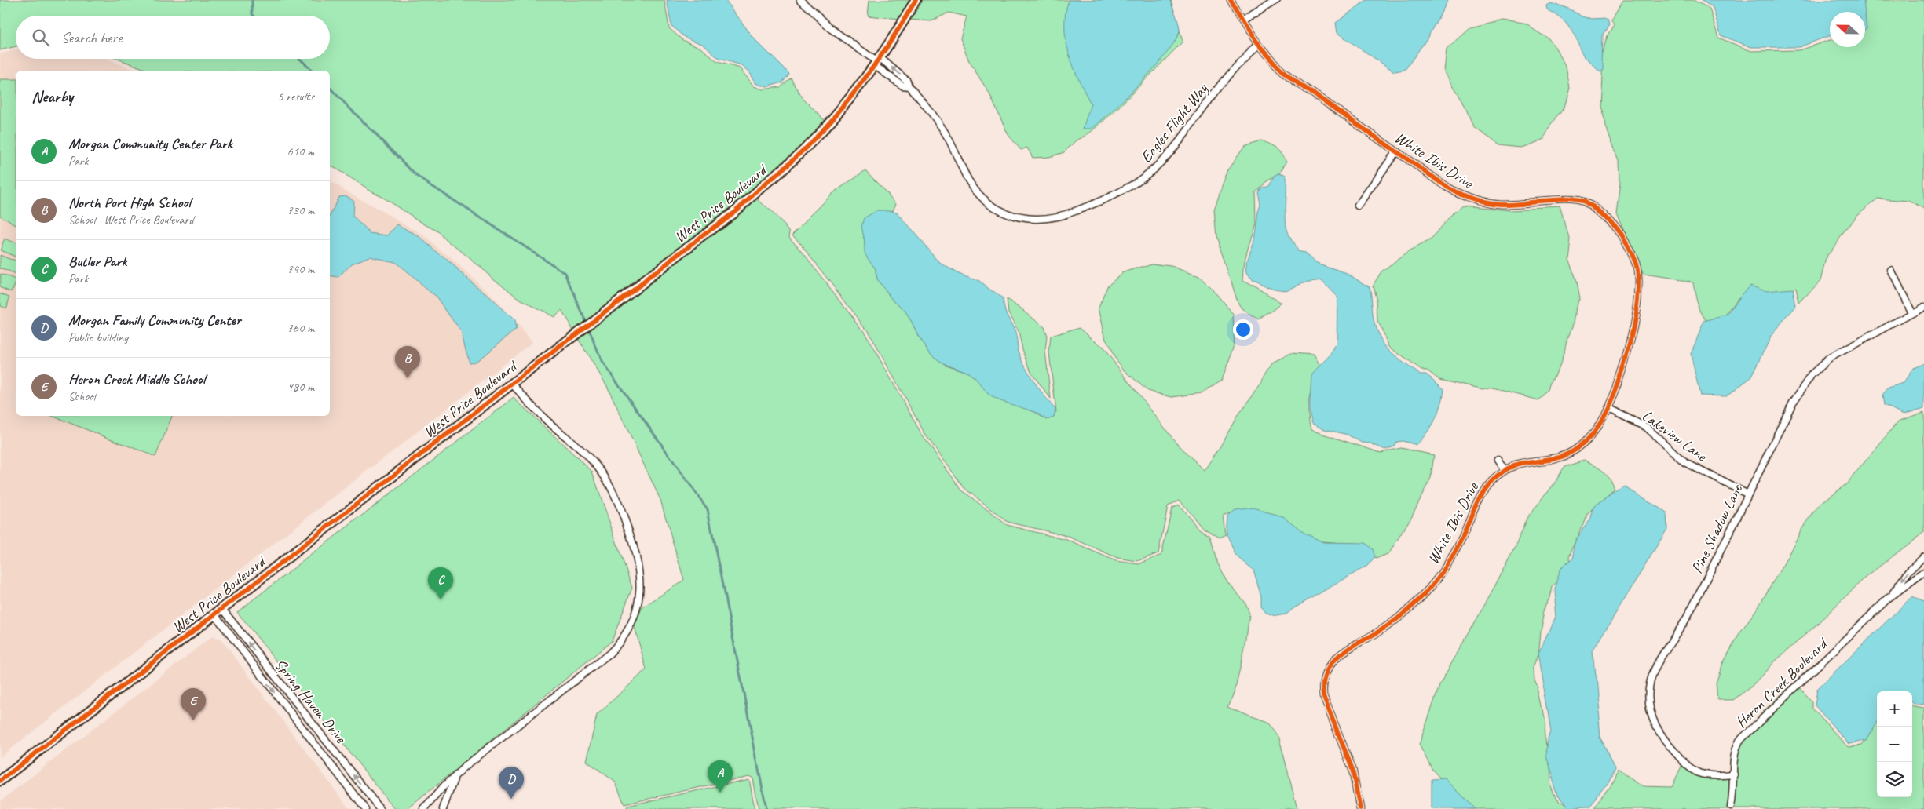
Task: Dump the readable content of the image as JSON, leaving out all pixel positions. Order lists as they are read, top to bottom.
{
  "streets": {
    "street": [
      "Eagles Flight Way",
      "White Ibis Drive",
      "West Price Boulevard",
      "Lakeview Lane",
      "Pine Shadow Lane",
      "Heron Creek Boulevard",
      "Spring Haven Drive"
    ]
  },
  "crossings": [
    ["Eagles Flight Way", "White Ibis Drive"],
    ["Eagles Flight Way", "West Price Boulevard"],
    ["White Ibis Drive", "Lakeview Lane"],
    ["West Price Boulevard", "Spring Haven Drive"],
    ["Lakeview Lane", "Pine Shadow Lane"],
    ["Pine Shadow Lane", "Heron Creek Boulevard"]
  ],
  "north": "left",
  "page": {
    "search": "Search here",
    "heading": ["Nearby", "5 results"],
    "list": [
      {
        "mark": "A",
        "name": "Morgan Community Center Park",
        "note": "Park",
        "value": "610 m"
      },
      {
        "mark": "B",
        "name": "North Port High School",
        "note": "School · West Price Boulevard",
        "value": "730 m"
      },
      {
        "mark": "C",
        "name": "Butler Park",
        "note": "Park",
        "value": "740 m"
      },
      {
        "mark": "D",
        "name": "Morgan Family Community Center",
        "note": "Public building",
        "value": "760 m"
      },
      {
        "mark": "E",
        "name": "Heron Creek Middle School",
        "note": "School",
        "value": "980 m"
      }
    ],
    "pins": [
      "B",
      "C",
      "E",
      "A",
      "D"
    ],
    "map_buttons": ["+", "−"]
  }
}
